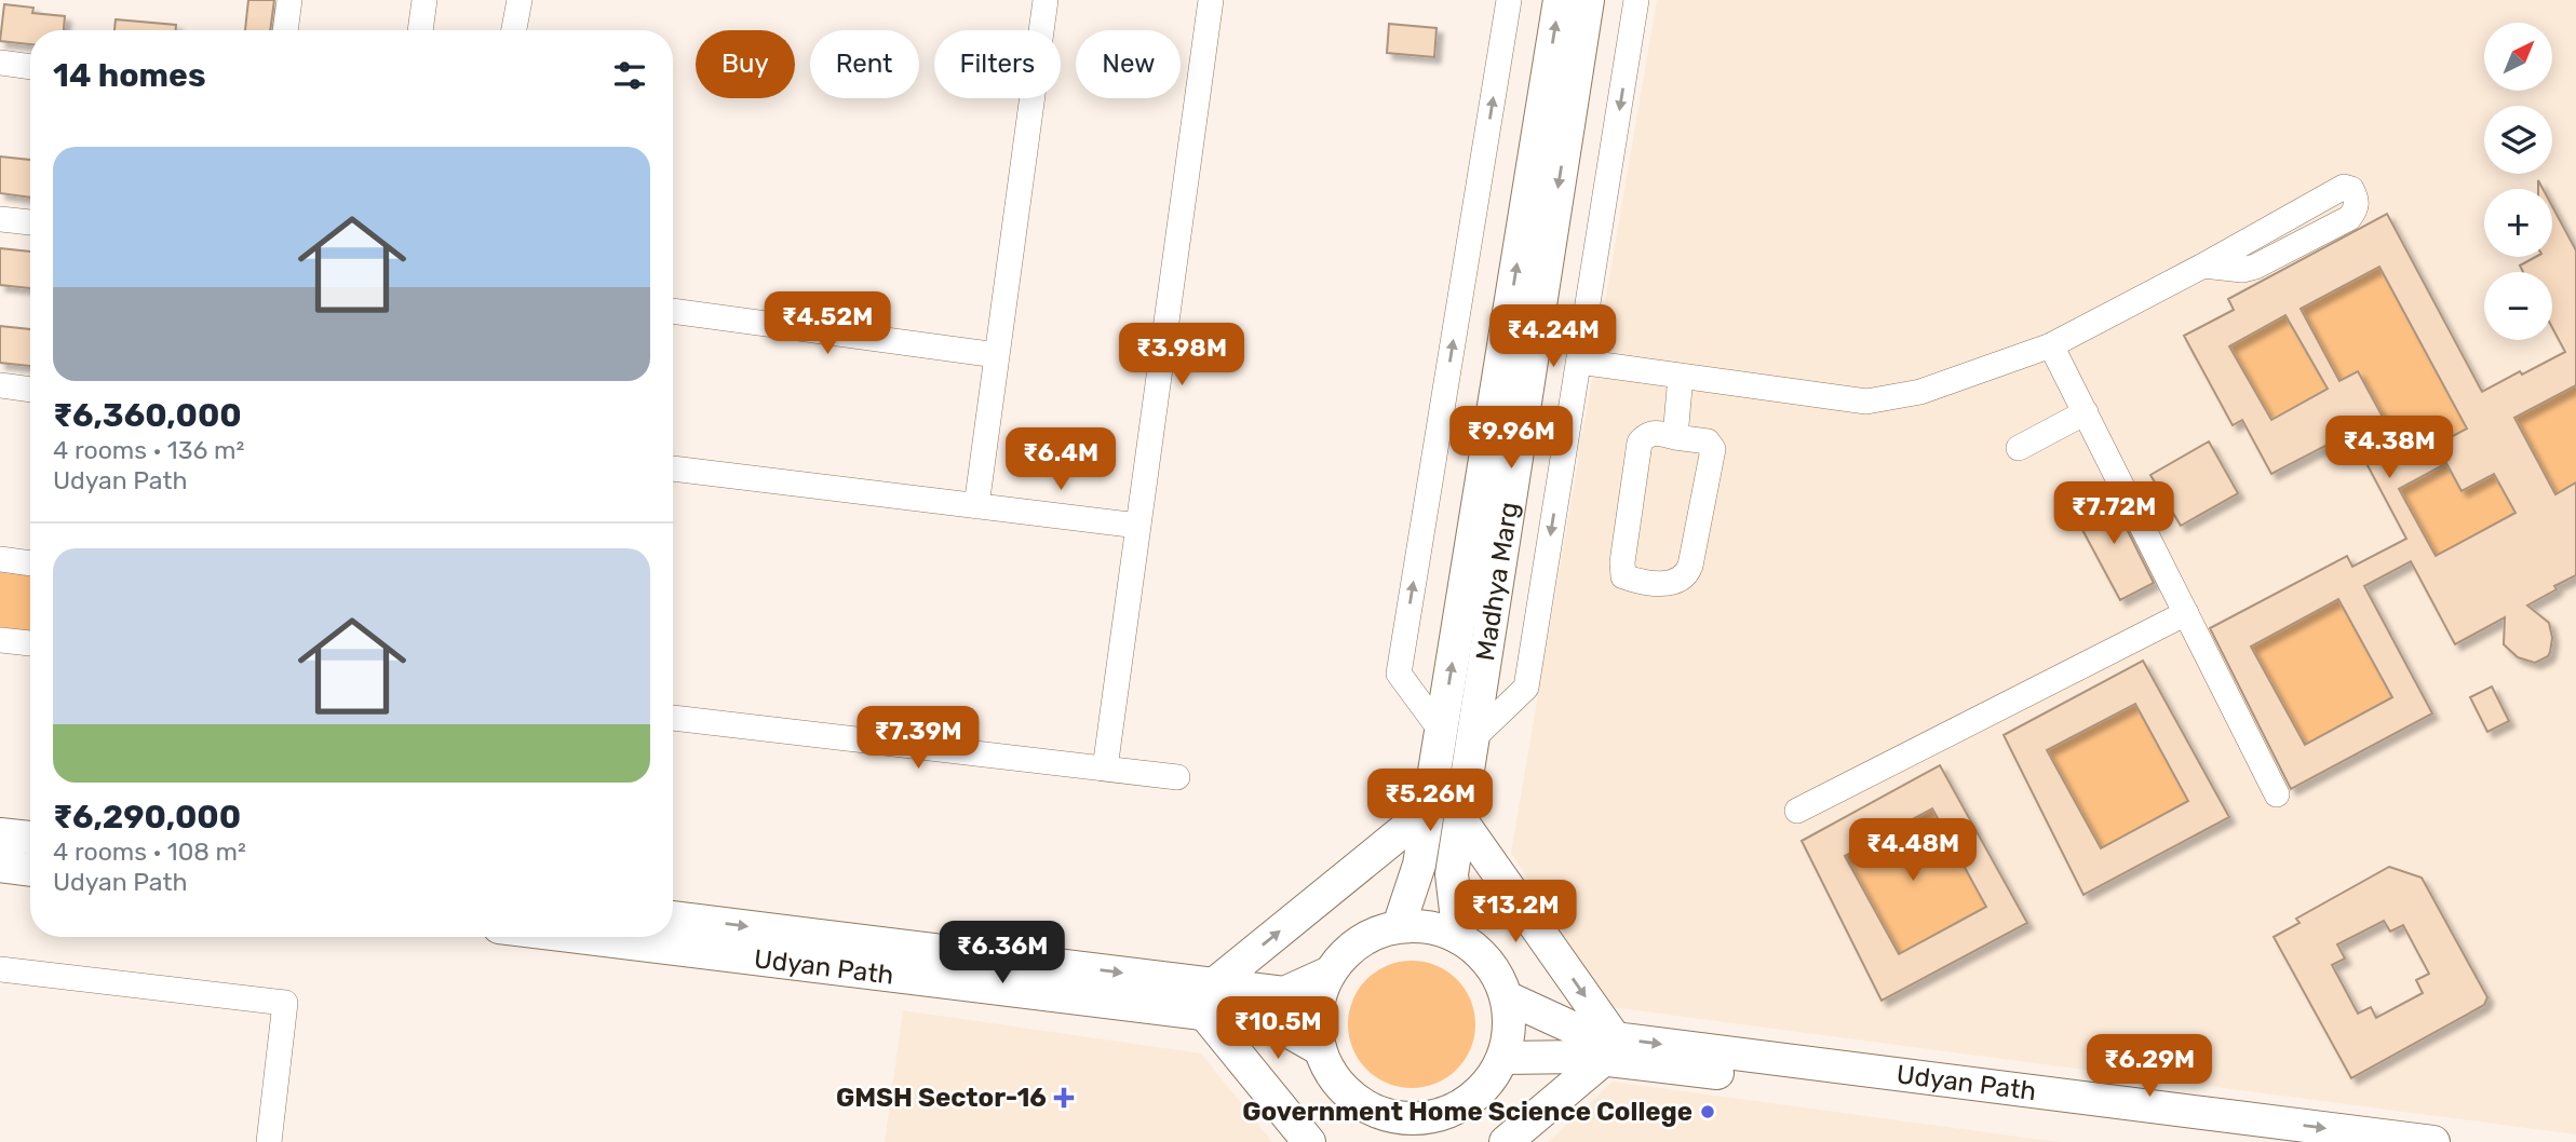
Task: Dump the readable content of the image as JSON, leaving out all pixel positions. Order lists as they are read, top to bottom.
{
  "streets": {
    "main road": ["Madhya Marg", "Udyan Path"]
  },
  "crossings": [
    ["Madhya Marg", "Udyan Path"]
  ],
  "places": {
    "health": ["GMSH Sector-16"],
    "other": ["Government Home Science College"]
  },
  "north": "top right",
  "page": {
    "map_buttons": ["+", "−"],
    "chip": [
      "Buy",
      "Rent",
      "Filters",
      "New"
    ],
    "heading": "14 homes",
    "list": [
      {
        "name": "₹6,360,000",
        "note": "4 rooms · 136 m² · Udyan Path"
      },
      {
        "name": "₹6,290,000",
        "note": "4 rooms · 108 m² · Udyan Path"
      }
    ],
    "price": [
      "₹4.52M",
      "₹4.24M",
      "₹3.98M",
      "₹9.96M",
      "₹4.38M",
      "₹6.4M",
      "₹7.72M",
      "₹7.39M",
      "₹5.26M",
      "₹4.48M",
      "₹13.2M",
      "₹6.36M",
      "₹10.5M",
      "₹6.29M"
    ]
  }
}
